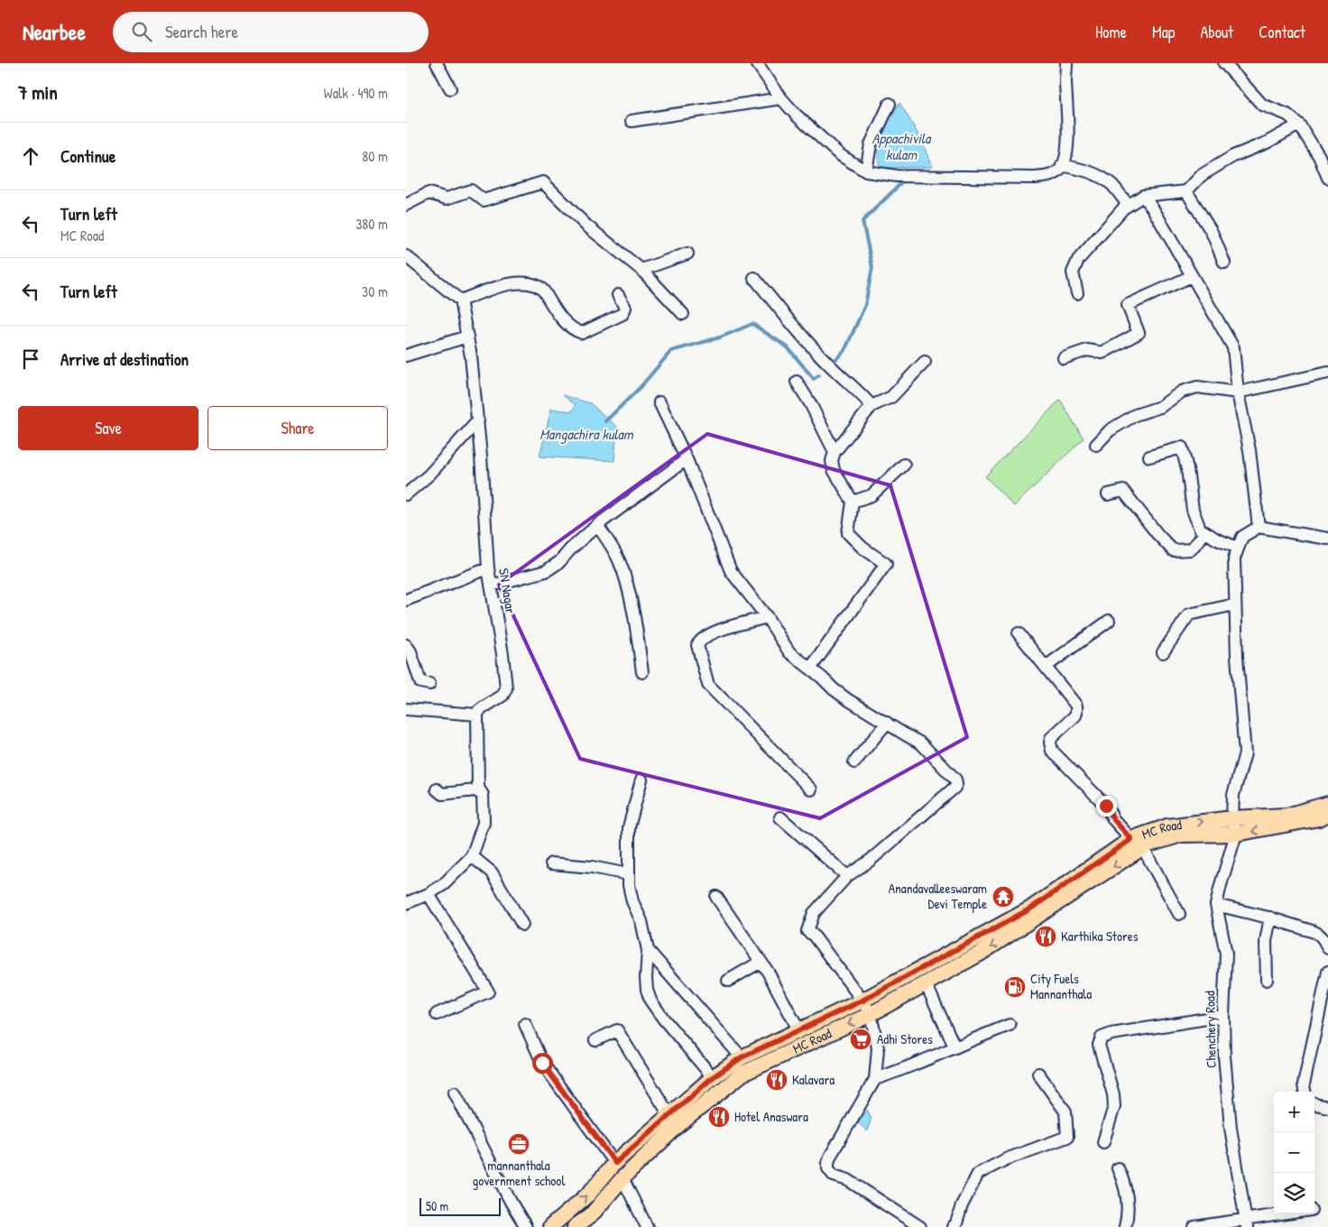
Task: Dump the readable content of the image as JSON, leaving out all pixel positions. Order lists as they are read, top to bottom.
{
  "streets": {
    "main road": ["MC Road"],
    "street": ["SN Nagar", "Chenchery Road"]
  },
  "crossings": [
    ["MC Road", "Chenchery Road"]
  ],
  "water": ["Appachivila kulam", "Mangachira kulam"],
  "places": {
    "temple": ["Anandavalleeswaram Devi Temple"],
    "restaurant": ["Karthika Stores", "Kalavara", "Hotel Anaswara"],
    "fuel station": ["City Fuels Mannanthala"],
    "supermarket": ["Adhi Stores"],
    "office": ["mannanthala government school"]
  },
  "scale_bar": "50 m",
  "page": {
    "header": "Nearbee",
    "search": "Search here",
    "nav": [
      "Home",
      "Map",
      "About",
      "Contact"
    ],
    "heading": ["7 min", "Walk · 490 m"],
    "list": [
      ["Continue", "80 m"],
      ["Turn left", "MC Road", "380 m"],
      ["Turn left", "30 m"],
      "Arrive at destination"
    ],
    "buttons": ["Save", "Share"],
    "map_buttons": ["+", "−"],
    "scale": "50 m"
  }
}
